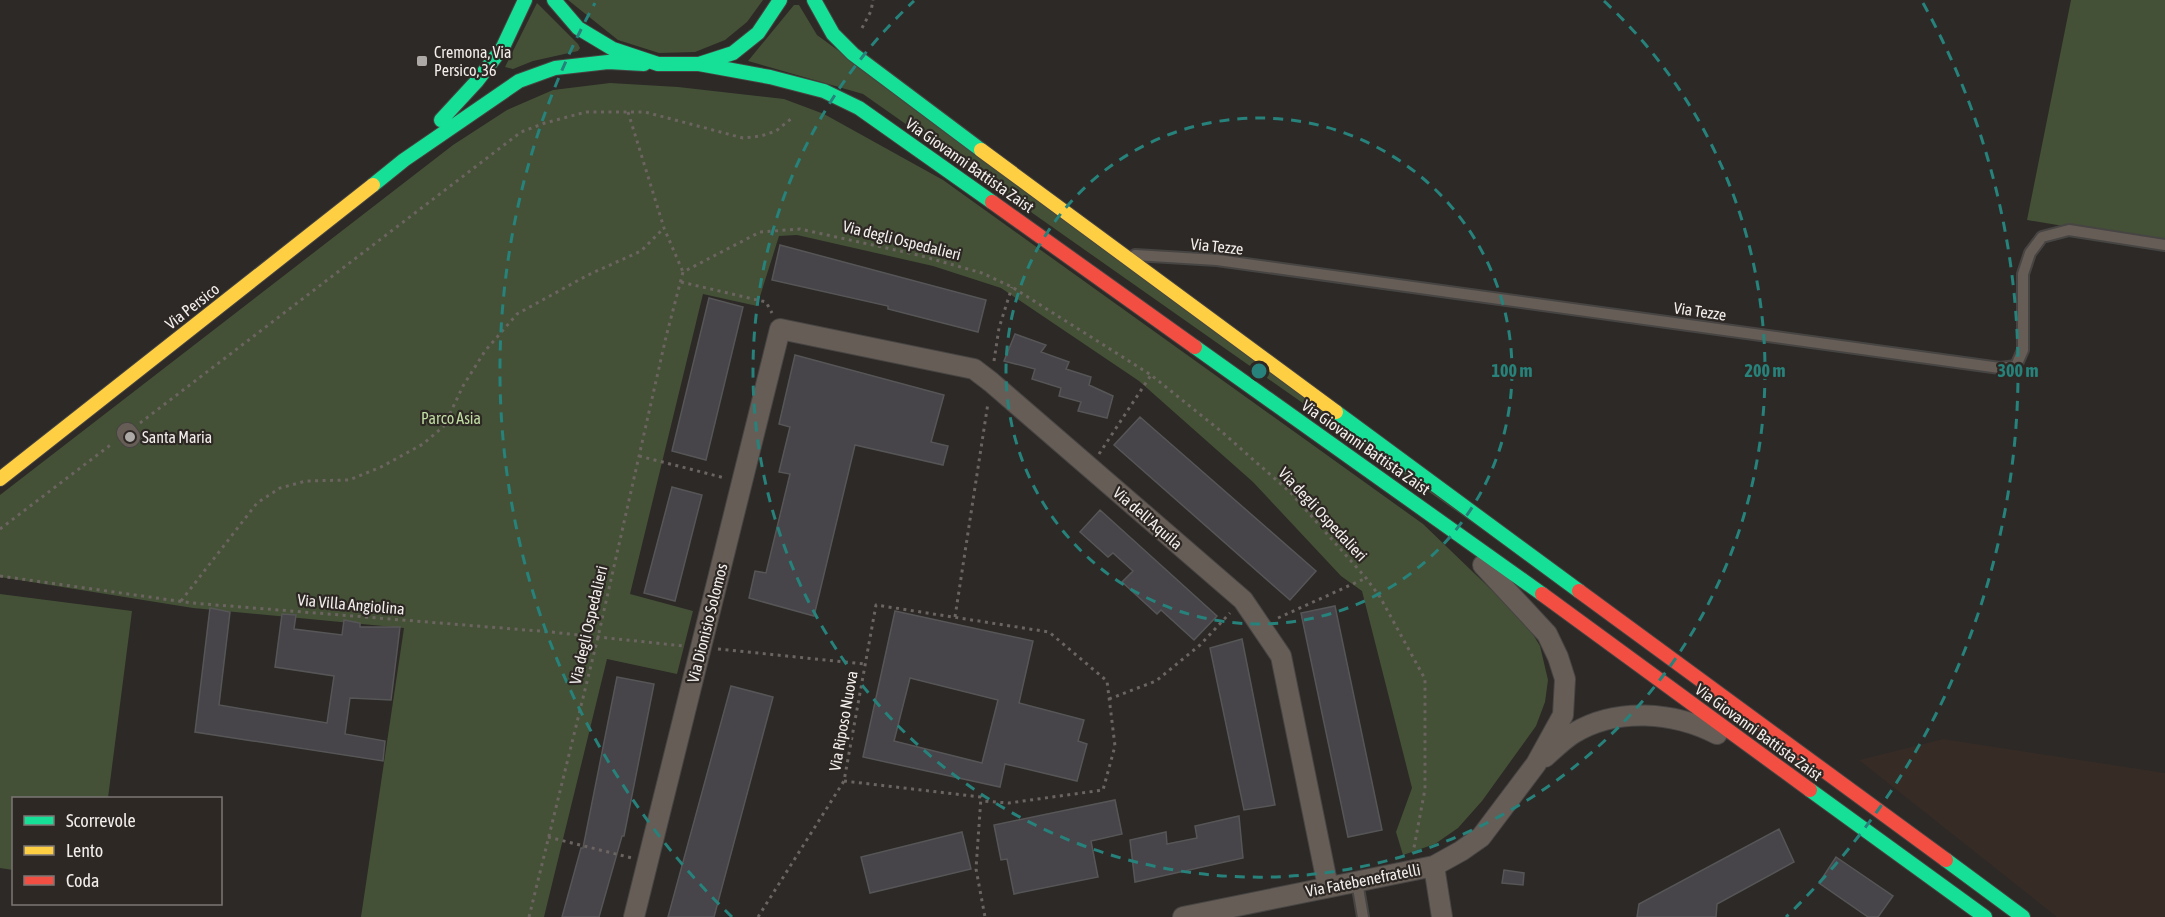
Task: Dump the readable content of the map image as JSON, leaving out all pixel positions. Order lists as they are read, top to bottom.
{
  "streets": {
    "main road": ["Via Giovanni Battista Zaist", "Via Persico"],
    "street": ["Via dell'Aquila", "Via Dionisio Solomos", "Via Fatebenefratelli"],
    "lane": ["Via Tezze"],
    "path": ["Via degli Ospedalieri", "Via Villa Angiolina", "Via Riposo Nuova"]
  },
  "crossings": [
    ["Via Giovanni Battista Zaist", "Via Tezze"],
    ["Via Giovanni Battista Zaist", "Via Persico"],
    ["Via Giovanni Battista Zaist", "Via Fatebenefratelli"],
    ["Via degli Ospedalieri", "Via Villa Angiolina"],
    ["Via degli Ospedalieri", "Via Fatebenefratelli"],
    ["Via dell'Aquila", "Via Dionisio Solomos"],
    ["Via dell'Aquila", "Via Fatebenefratelli"],
    ["Via Villa Angiolina", "Via Dionisio Solomos"],
    ["Via Villa Angiolina", "Via Riposo Nuova"]
  ],
  "parks": ["Parco Asia"],
  "places": {
    "transit": ["Cremona, Via Persico, 36"],
    "other": ["Santa Maria"]
  },
  "legend": ["Scorrevole", "Lento", "Coda"],
  "rings": ["100 m", "200 m", "300 m"]
}
